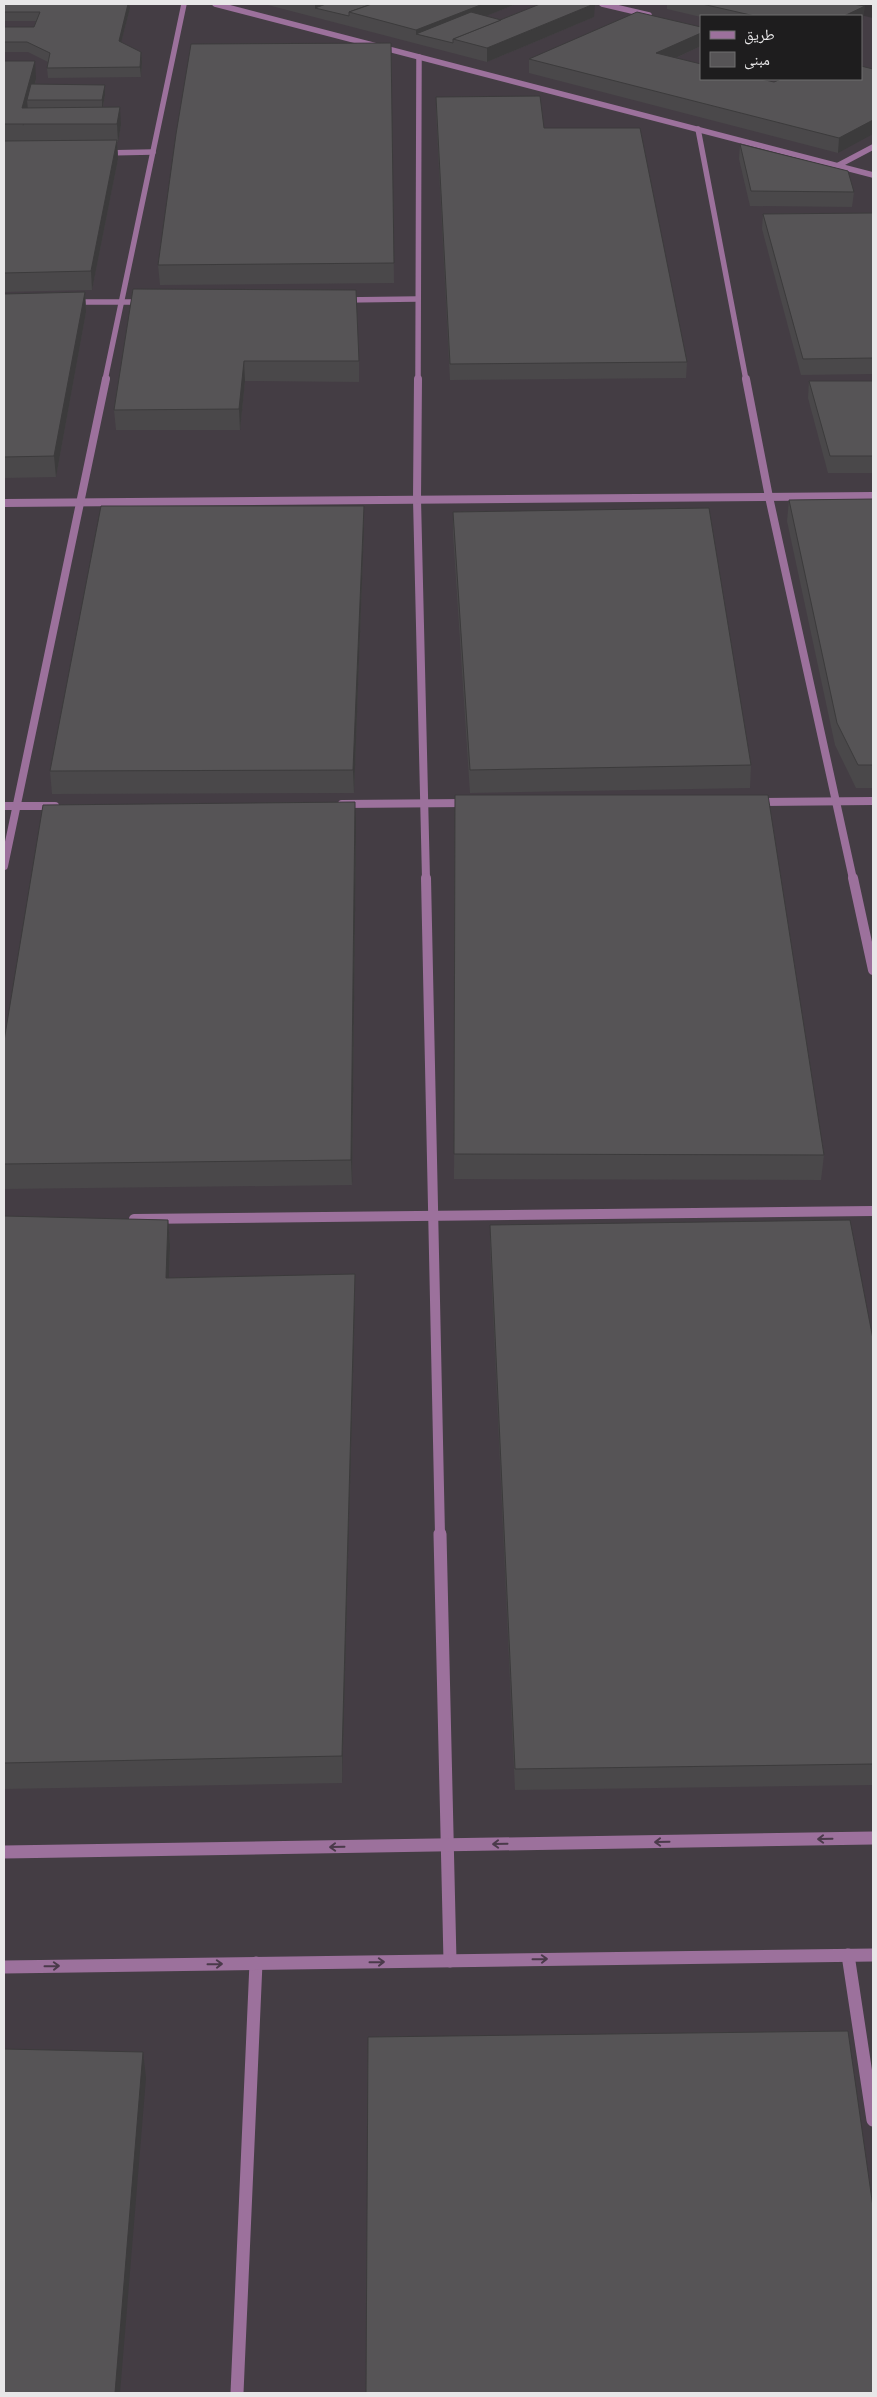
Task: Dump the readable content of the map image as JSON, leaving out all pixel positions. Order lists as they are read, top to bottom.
{
  "legend": ["طريق", "مبنى"]
}
